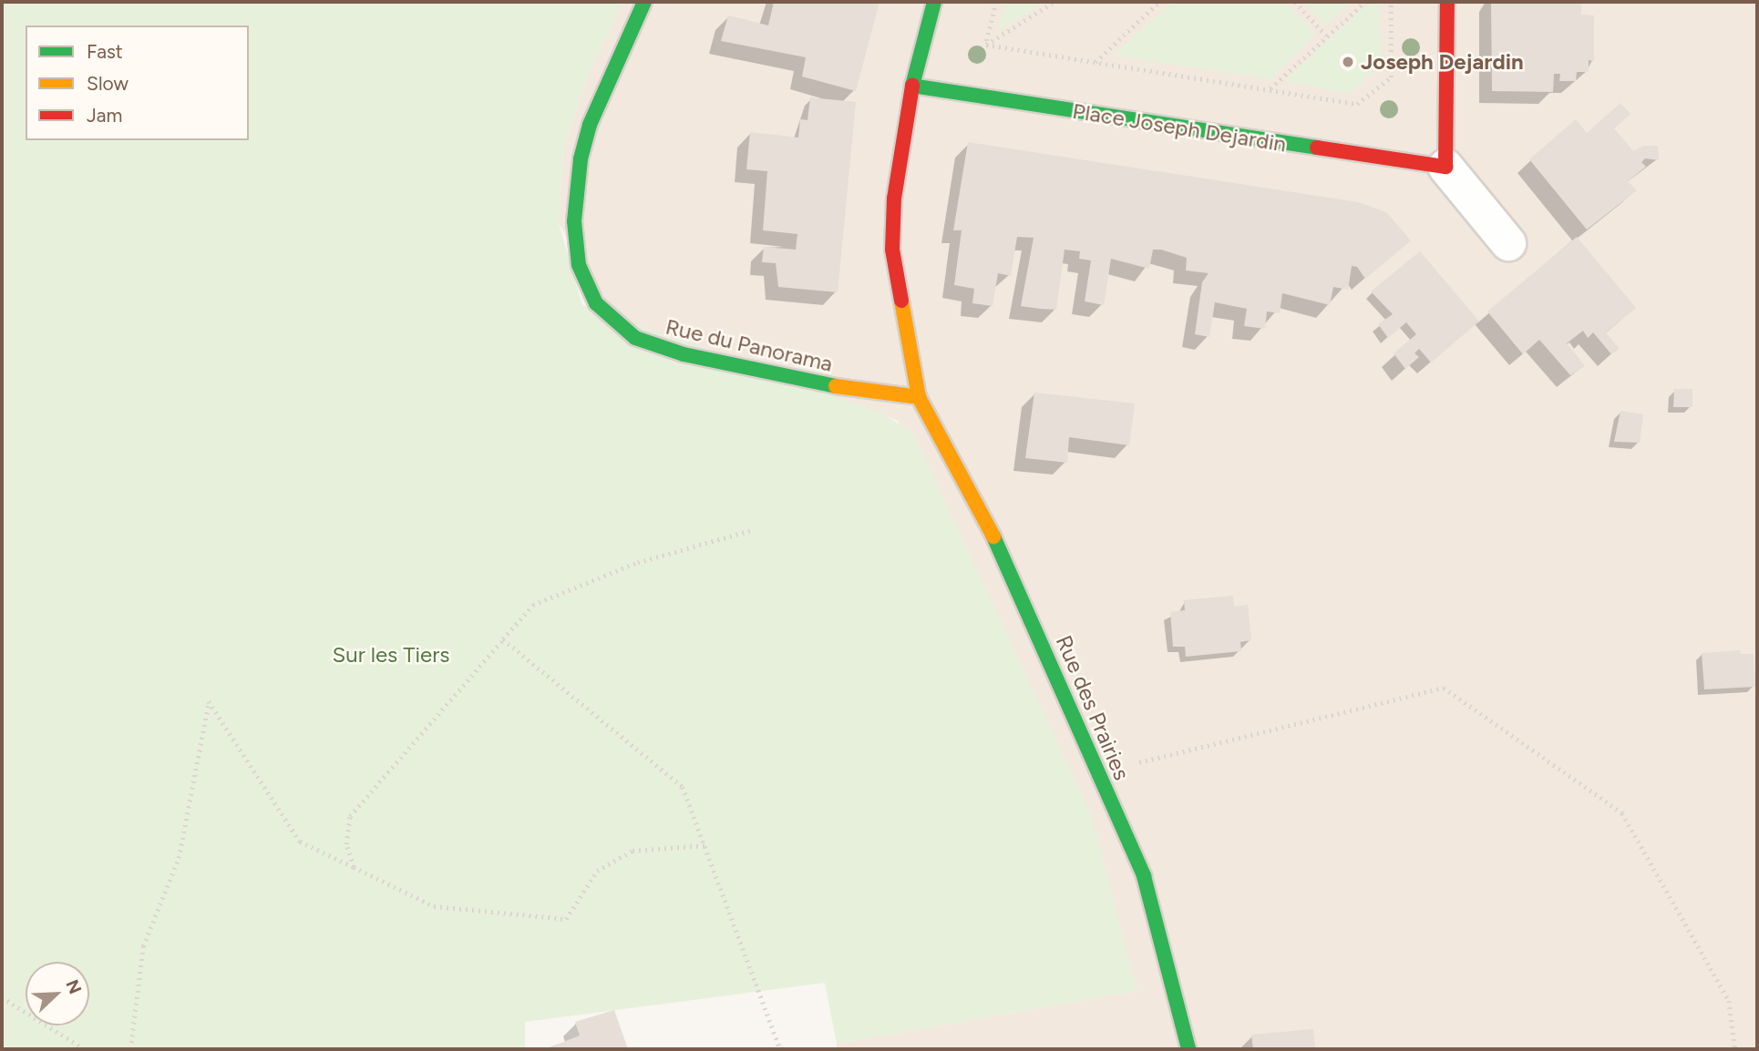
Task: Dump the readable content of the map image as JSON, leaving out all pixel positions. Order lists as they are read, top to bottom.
{
  "streets": {
    "street": ["Place Joseph Dejardin", "Rue du Panorama", "Rue des Prairies"]
  },
  "crossings": [
    ["Rue du Panorama", "Rue des Prairies"]
  ],
  "parks": ["Sur les Tiers"],
  "places": ["Joseph Dejardin"],
  "legend": ["Fast", "Slow", "Jam"],
  "north": "top right"
}
